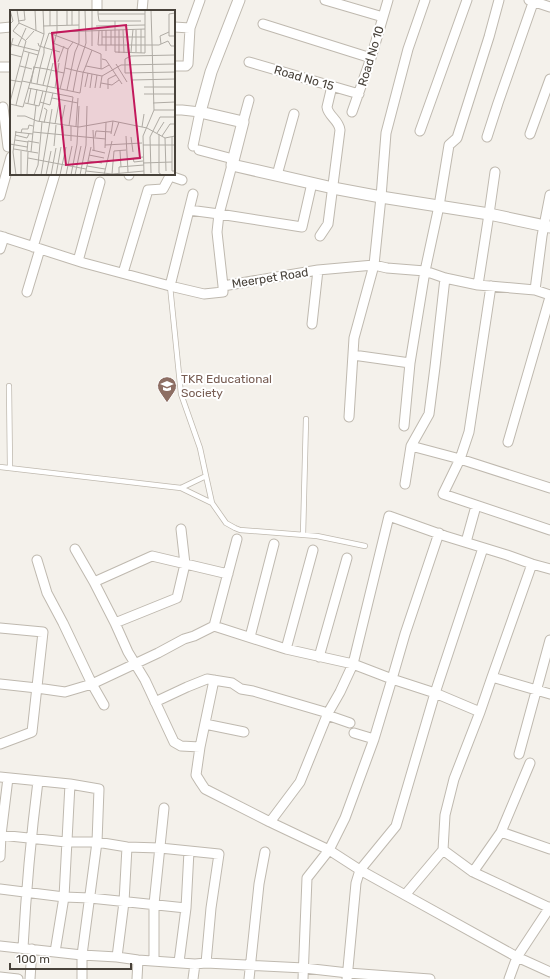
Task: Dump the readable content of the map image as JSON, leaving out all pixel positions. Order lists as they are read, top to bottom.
{
  "streets": {
    "street": ["Road No 10", "Road No 15", "Meerpet Road"]
  },
  "crossings": [
    ["Road No 10", "Road No 15"]
  ],
  "places": {
    "school or university": ["TKR Educational Society"]
  },
  "scale_bar": "100 m"
}
